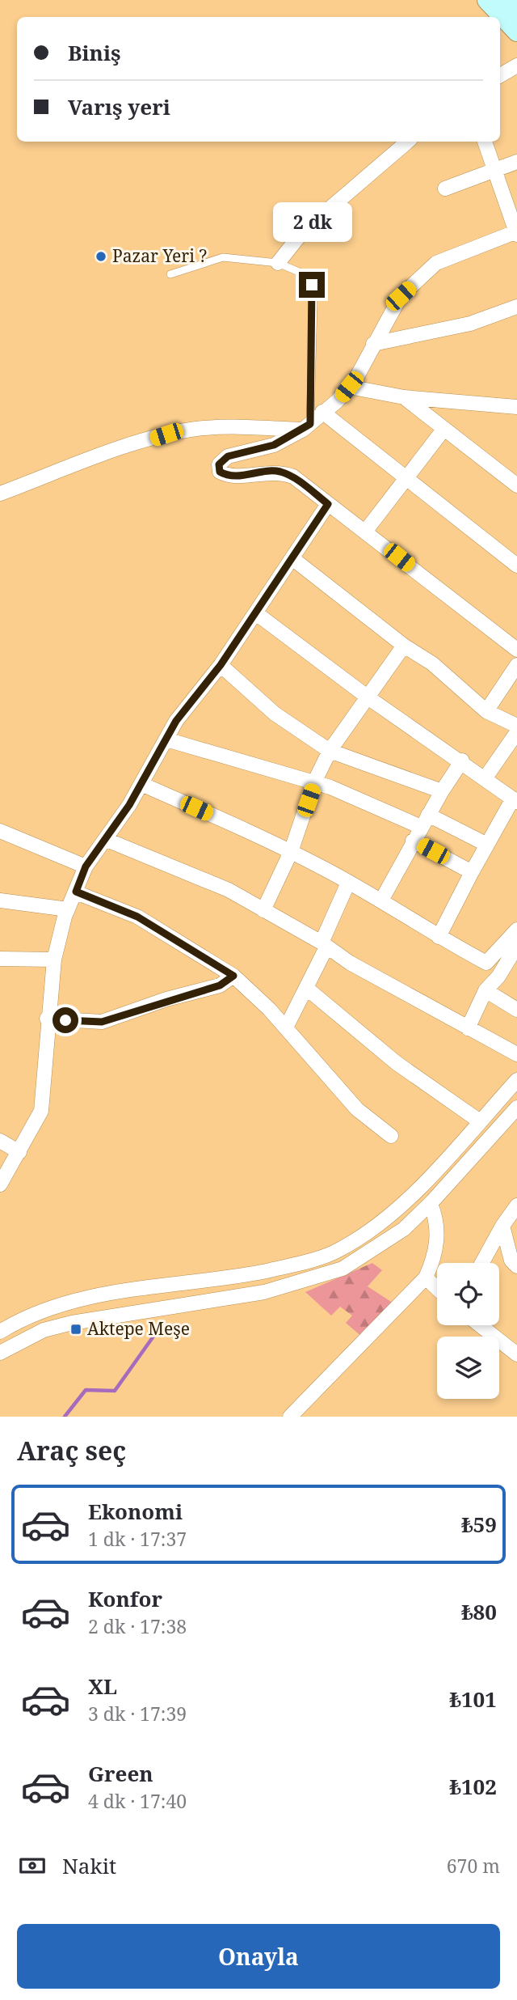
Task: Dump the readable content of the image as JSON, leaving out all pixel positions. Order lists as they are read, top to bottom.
{
  "places": {
    "other": ["Pazar Yeri ?"],
    "transit": ["Aktepe Meşe"]
  },
  "page": {
    "banner": ["Biniş", "Varış yeri"],
    "bubble": "2 dk",
    "heading": "Araç seç",
    "list": [
      {
        "name": "Ekonomi",
        "note": "1 dk · 17:37",
        "value": "₺59"
      },
      {
        "name": "Konfor",
        "note": "2 dk · 17:38",
        "value": "₺80"
      },
      {
        "name": "XL",
        "note": "3 dk · 17:39",
        "value": "₺101"
      },
      {
        "name": "Green",
        "note": "4 dk · 17:40",
        "value": "₺102"
      }
    ],
    "pay": ["Nakit", "670 m"],
    "buttons": "Onayla"
  }
}
